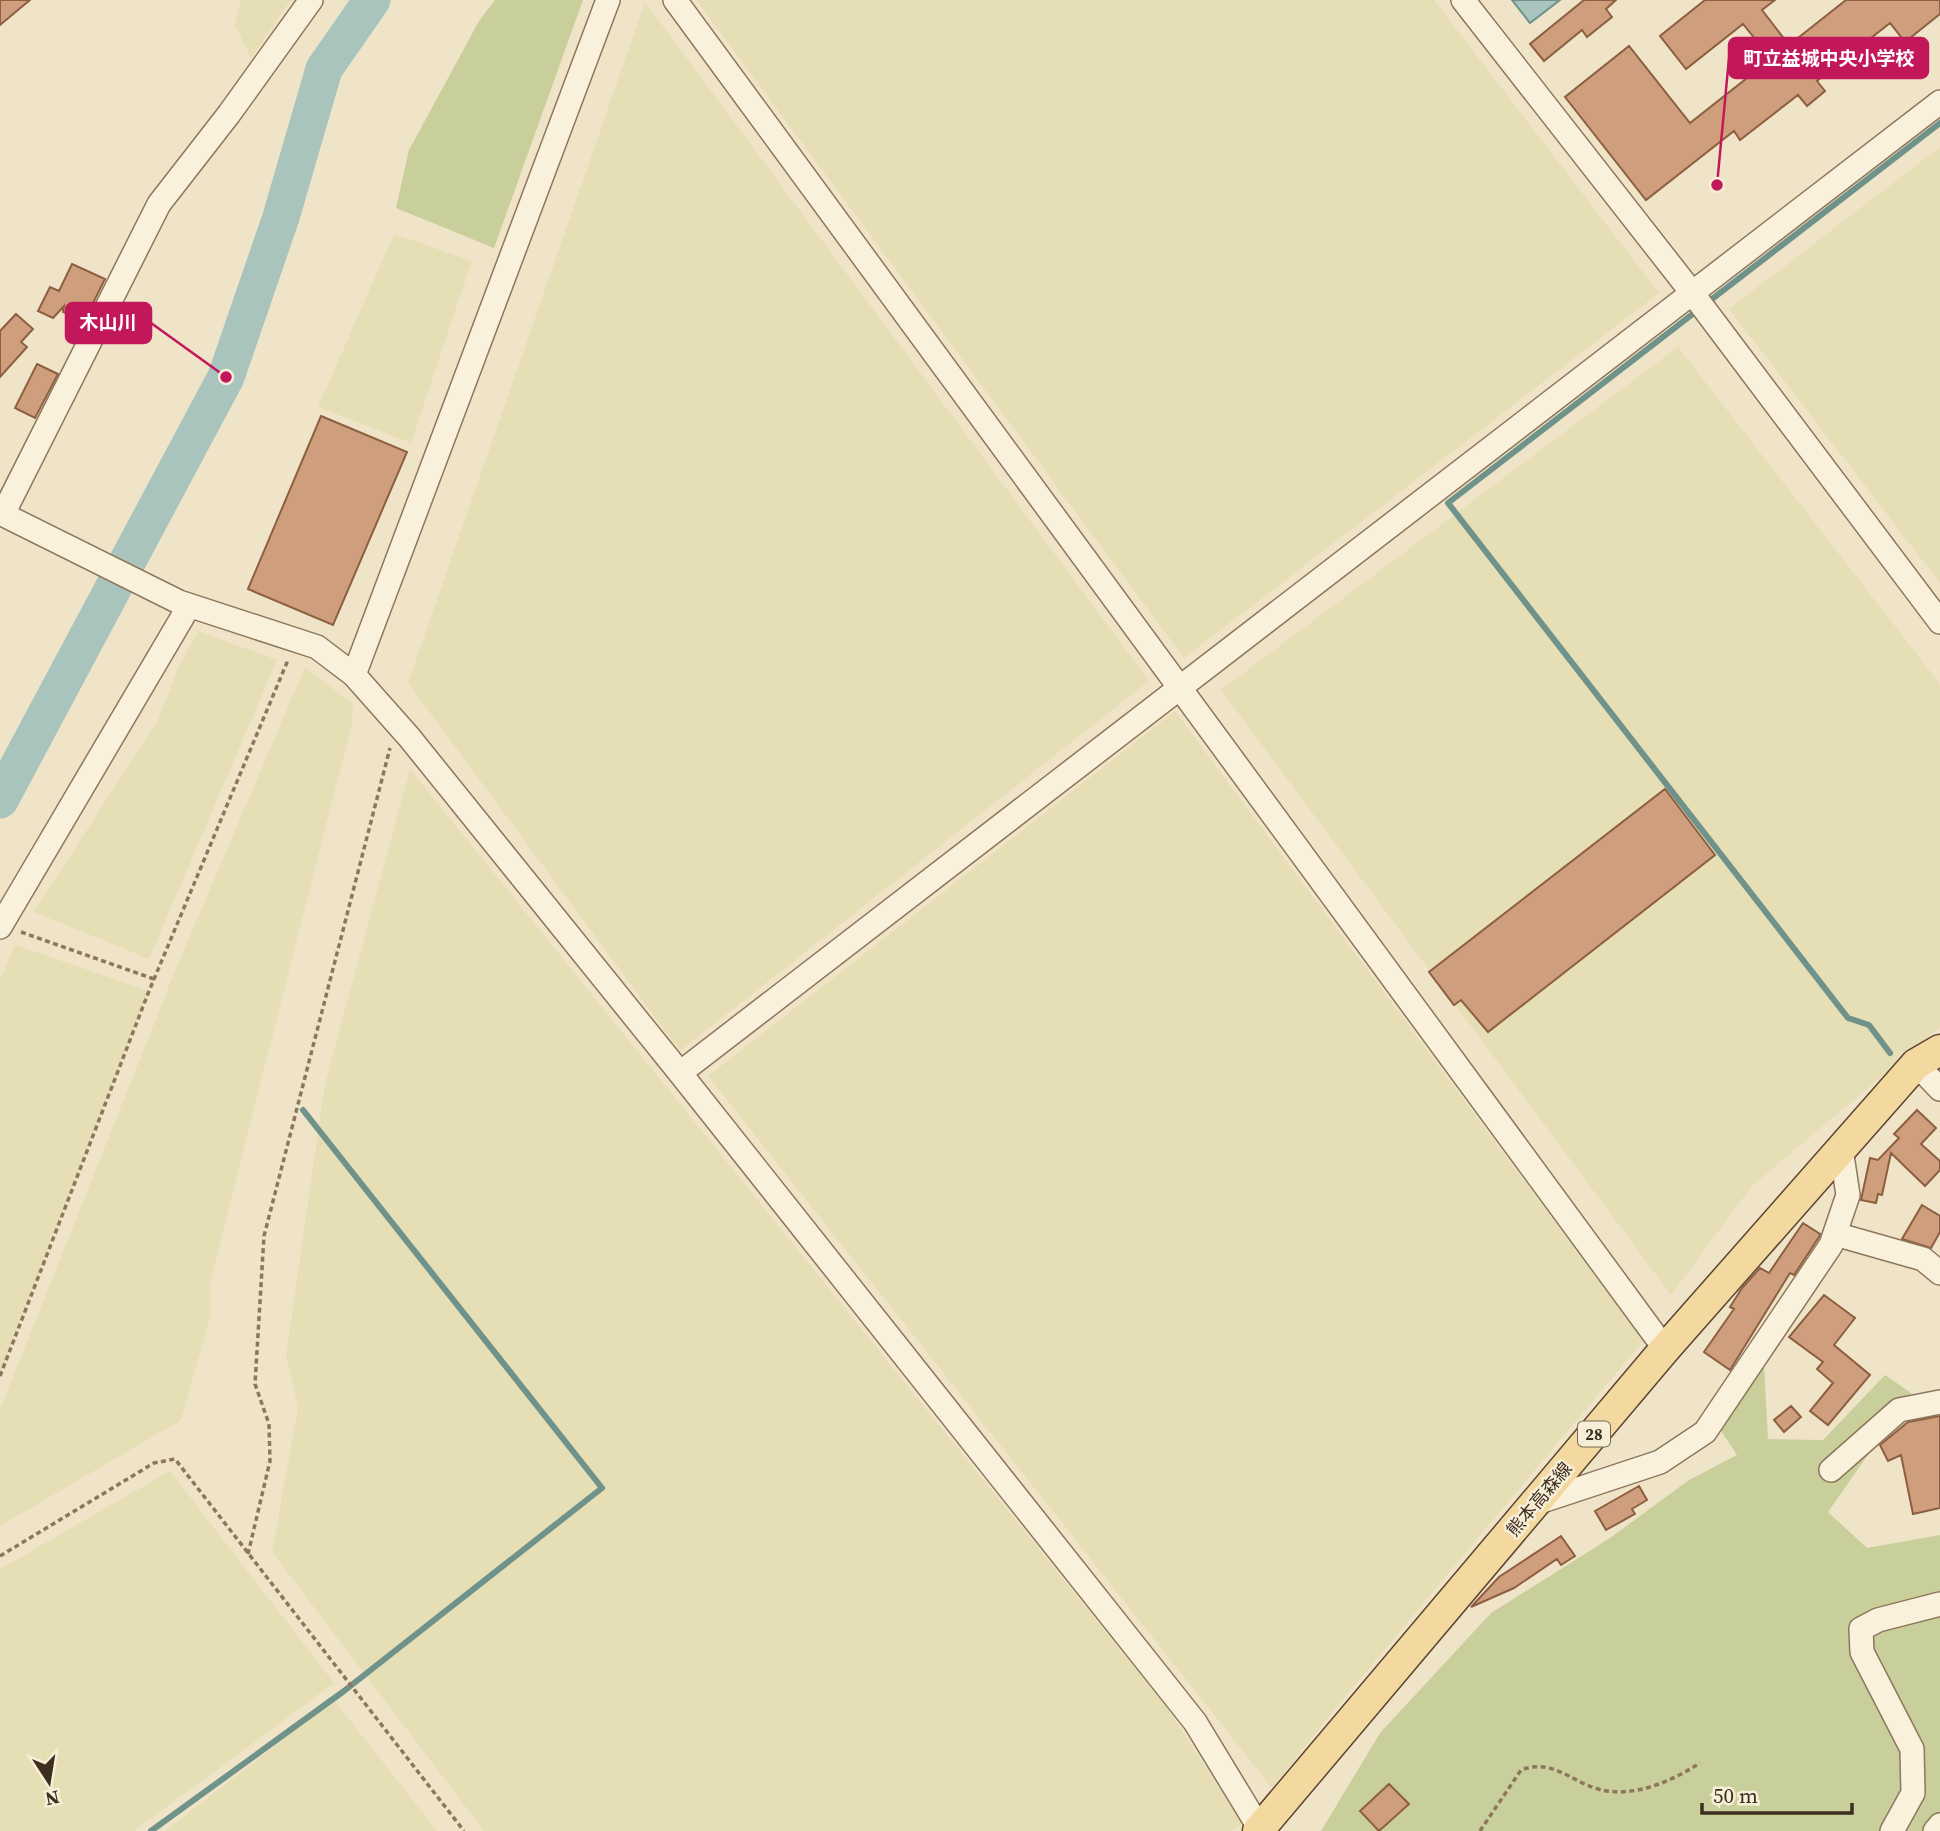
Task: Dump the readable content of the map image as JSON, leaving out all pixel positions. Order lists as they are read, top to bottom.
{
  "streets": {
    "main road": ["28", "熊本高森線"]
  },
  "places": ["町立益城中央小学校", "木山川"],
  "scale_bar": "50 m",
  "north": "bottom"
}
